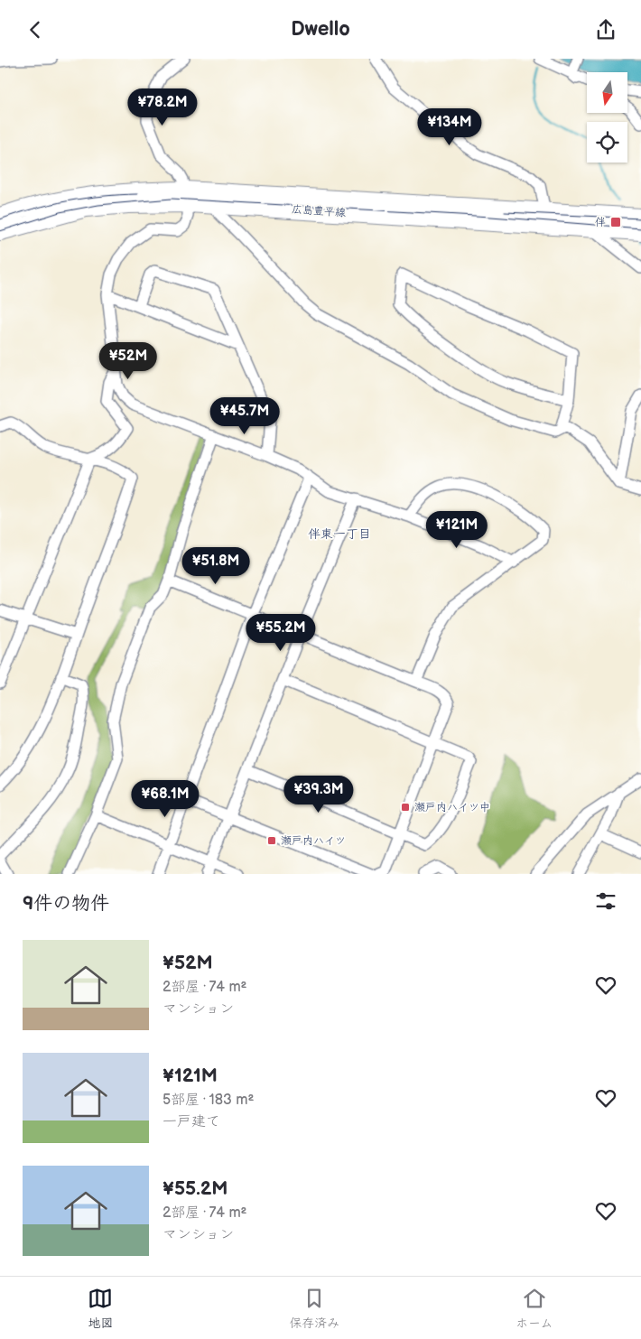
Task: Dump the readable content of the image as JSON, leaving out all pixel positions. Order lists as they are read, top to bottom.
{
  "streets": {
    "main road": ["広島豊平線"]
  },
  "districts": ["伴東一丁目"],
  "places": {
    "transit": ["伴", "瀬戸内ハイツ中", "瀬戸内ハイツ"]
  },
  "north": "bottom",
  "page": {
    "header": "Dwello",
    "price": [
      "¥78.2M",
      "¥134M",
      "¥52M",
      "¥45.7M",
      "¥121M",
      "¥51.8M",
      "¥55.2M",
      "¥39.3M",
      "¥68.1M"
    ],
    "heading": "9件の物件",
    "list": [
      {
        "name": "¥52M",
        "note": "2部屋 · 74 m² · マンション"
      },
      {
        "name": "¥121M",
        "note": "5部屋 · 183 m² · 一戸建て"
      },
      {
        "name": "¥55.2M",
        "note": "2部屋 · 74 m² · マンション"
      }
    ],
    "tabs": ["地図", "保存済み", "ホーム"]
  }
}
